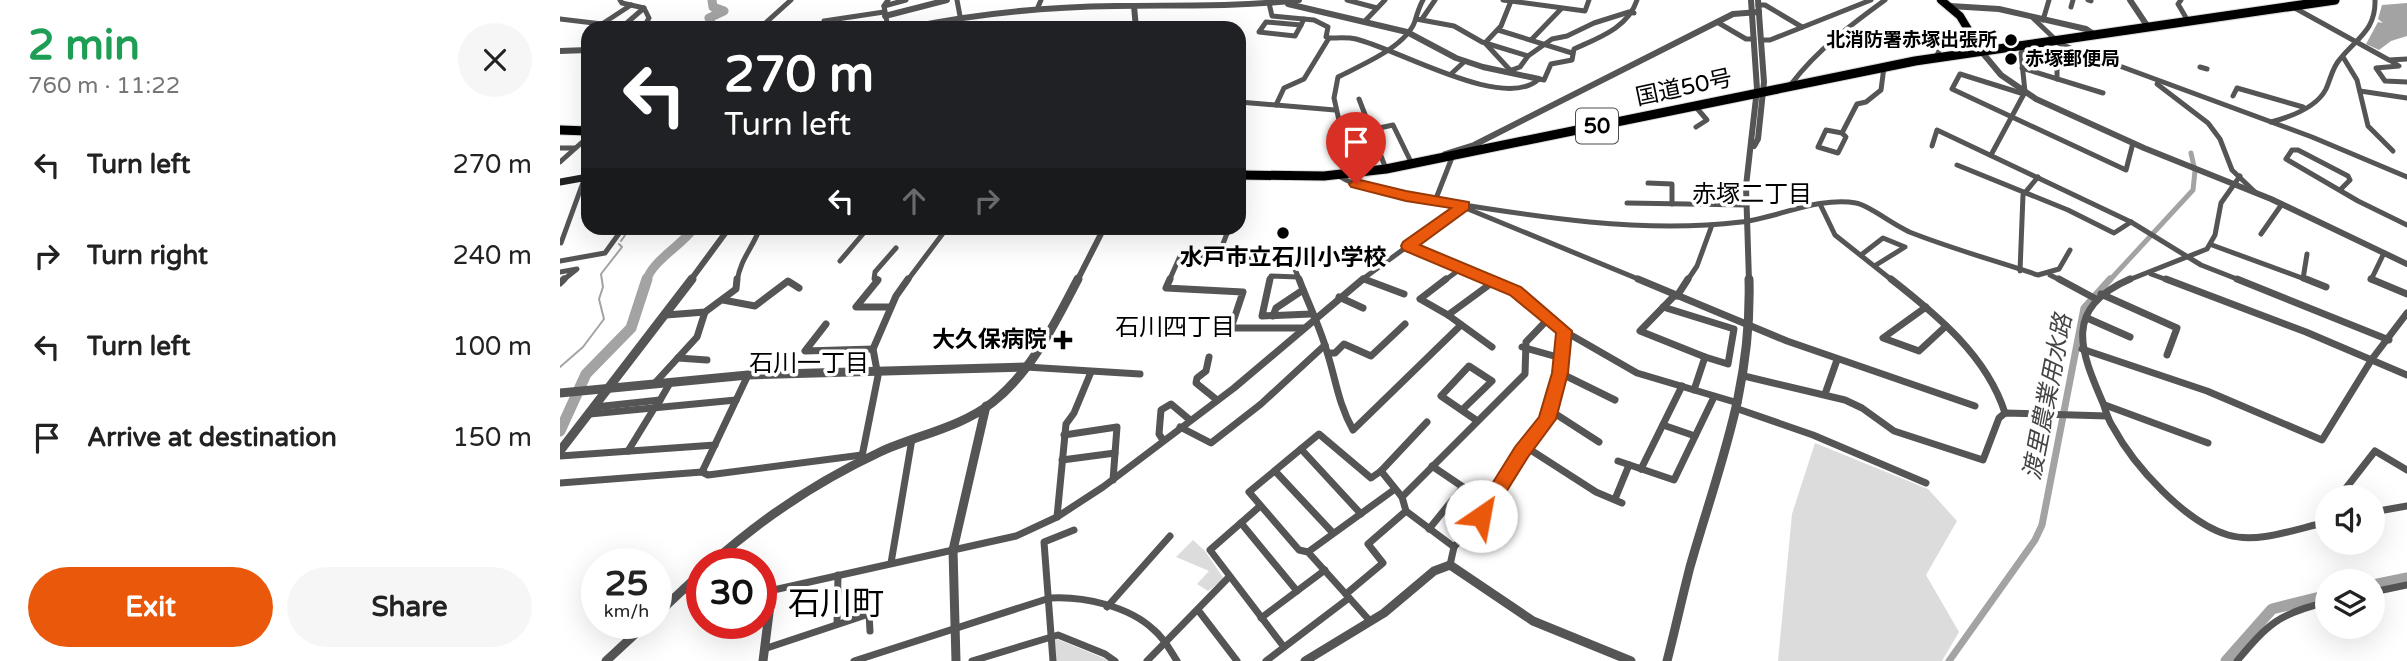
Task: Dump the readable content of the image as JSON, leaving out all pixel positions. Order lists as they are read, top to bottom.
{
  "streets": {
    "highway": ["国道50号", "50"]
  },
  "crossings": [
    ["国道50号", "50"]
  ],
  "districts": [
    "赤塚二丁目",
    "石川四丁目",
    "石川一丁目",
    "石川町"
  ],
  "water": ["渡里農業用水路"],
  "places": {
    "other": ["北消防署赤塚出張所", "赤塚郵便局", "水戸市立石川小学校"],
    "health": ["大久保病院"]
  },
  "page": {
    "heading": ["2 min", "760 m · 11:22"],
    "turn": ["270 m", "Turn left"],
    "list": [
      {
        "name": "Turn left",
        "value": "270 m"
      },
      {
        "name": "Turn right",
        "value": "240 m"
      },
      {
        "name": "Turn left",
        "value": "100 m"
      },
      {
        "name": "Arrive at destination",
        "value": "150 m"
      }
    ],
    "speed": "25 km/h",
    "limit": "30",
    "buttons": ["Exit", "Share"]
  }
}
